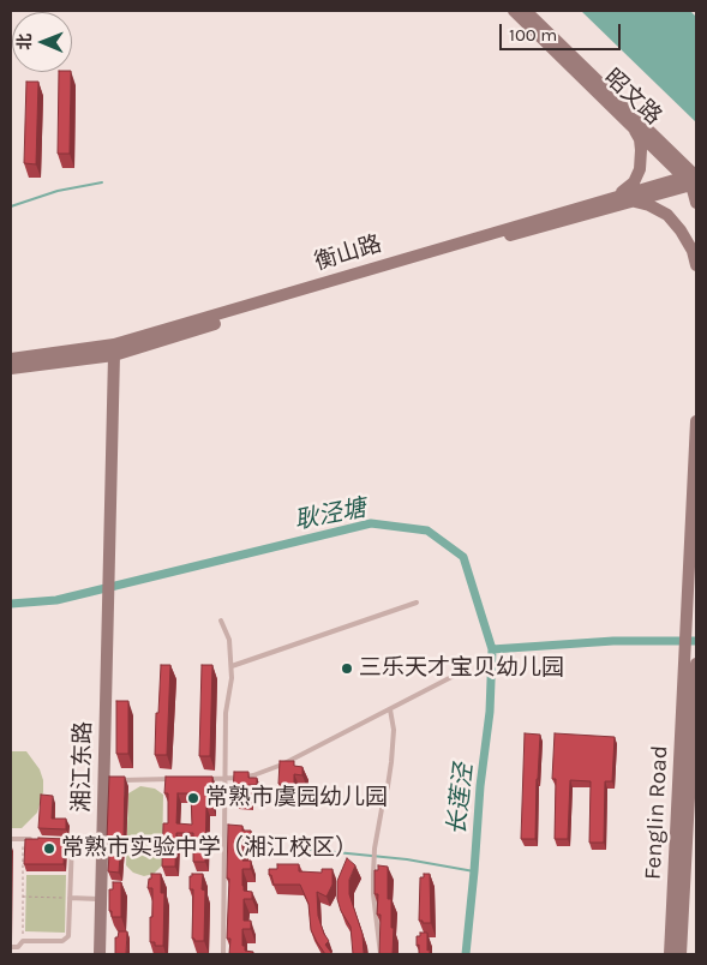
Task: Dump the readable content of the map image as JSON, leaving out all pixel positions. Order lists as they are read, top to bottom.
{
  "streets": {
    "street": [
      "昭文路",
      "衡山路",
      "湘江东路",
      "Fenglin Road"
    ]
  },
  "crossings": [
    ["昭文路", "衡山路"],
    ["衡山路", "湘江东路"]
  ],
  "water": ["耿泾塘", "长莲泾"],
  "places": ["三乐天才宝贝幼儿园", "常熟市虞园幼儿园", "常熟市实验中学（湘江校区）"],
  "scale_bar": "100 m",
  "north": "left"
}
